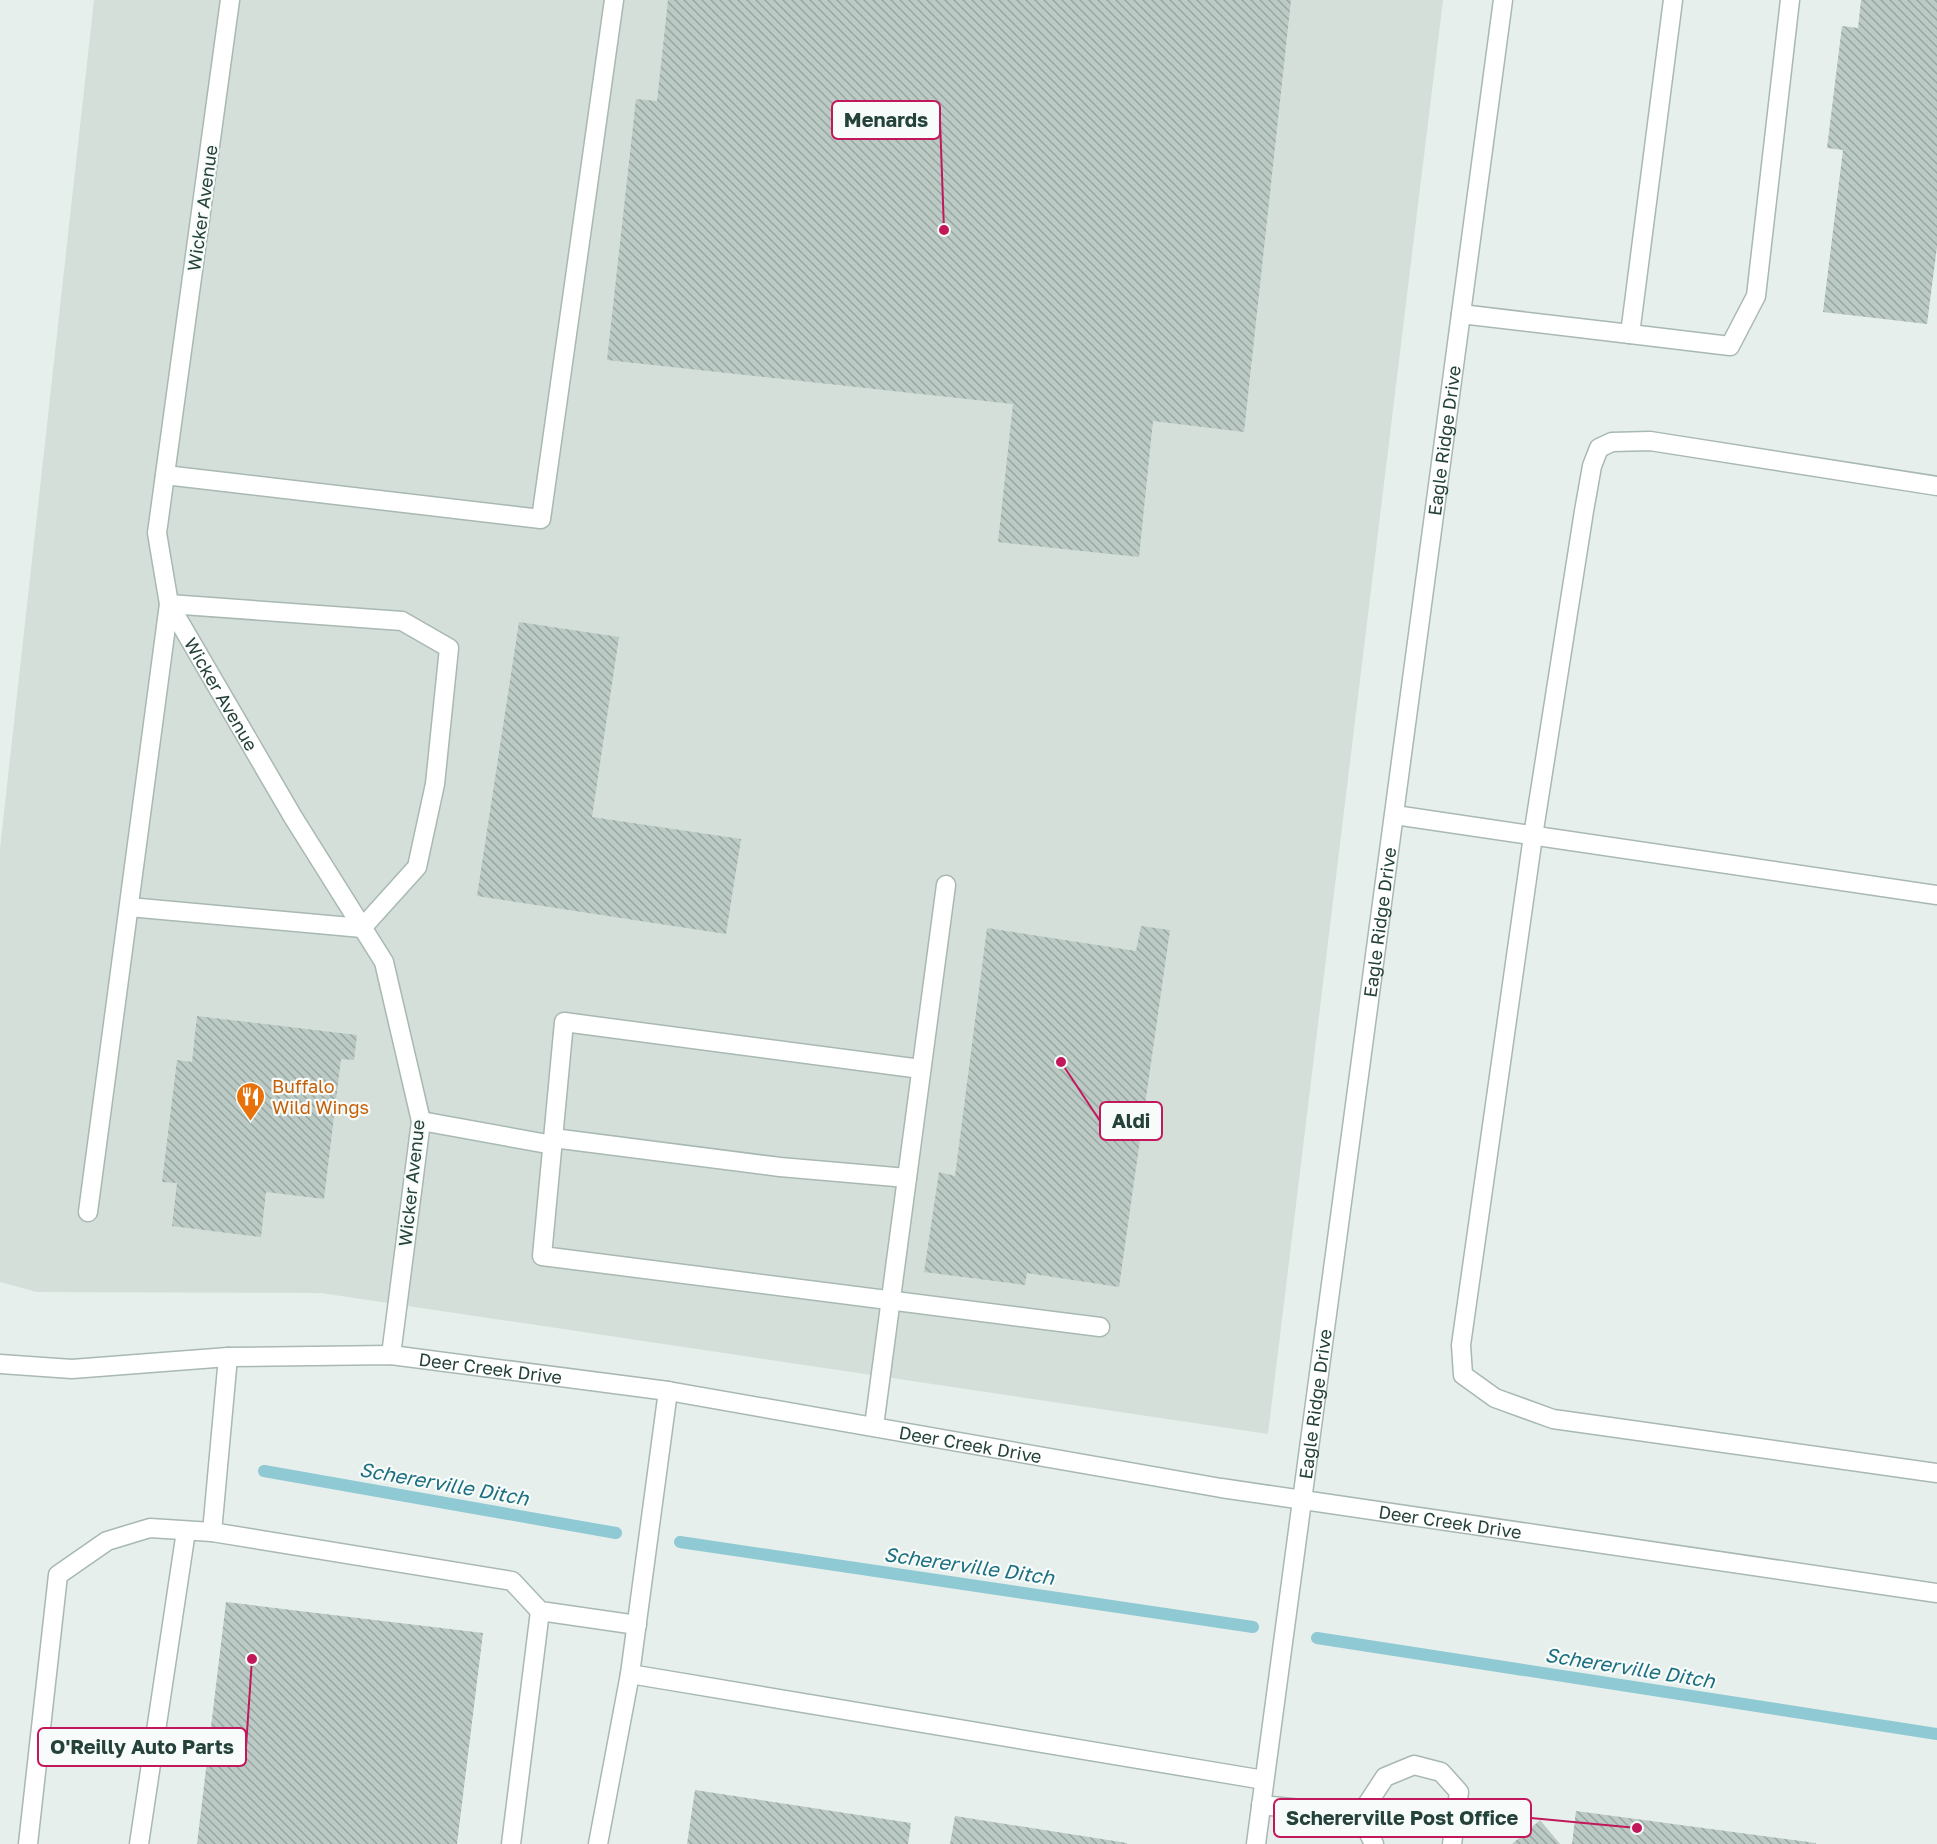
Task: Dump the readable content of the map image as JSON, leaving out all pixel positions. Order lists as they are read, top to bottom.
{
  "streets": {
    "street": ["Wicker Avenue", "Eagle Ridge Drive", "Deer Creek Drive"]
  },
  "crossings": [
    ["Wicker Avenue", "Deer Creek Drive"],
    ["Eagle Ridge Drive", "Deer Creek Drive"]
  ],
  "water": ["Schererville Ditch"],
  "places": {
    "other": [
      "Menards",
      "Aldi",
      "O'Reilly Auto Parts",
      "Schererville Post Office"
    ],
    "restaurant": ["Buffalo Wild Wings"]
  }
}
